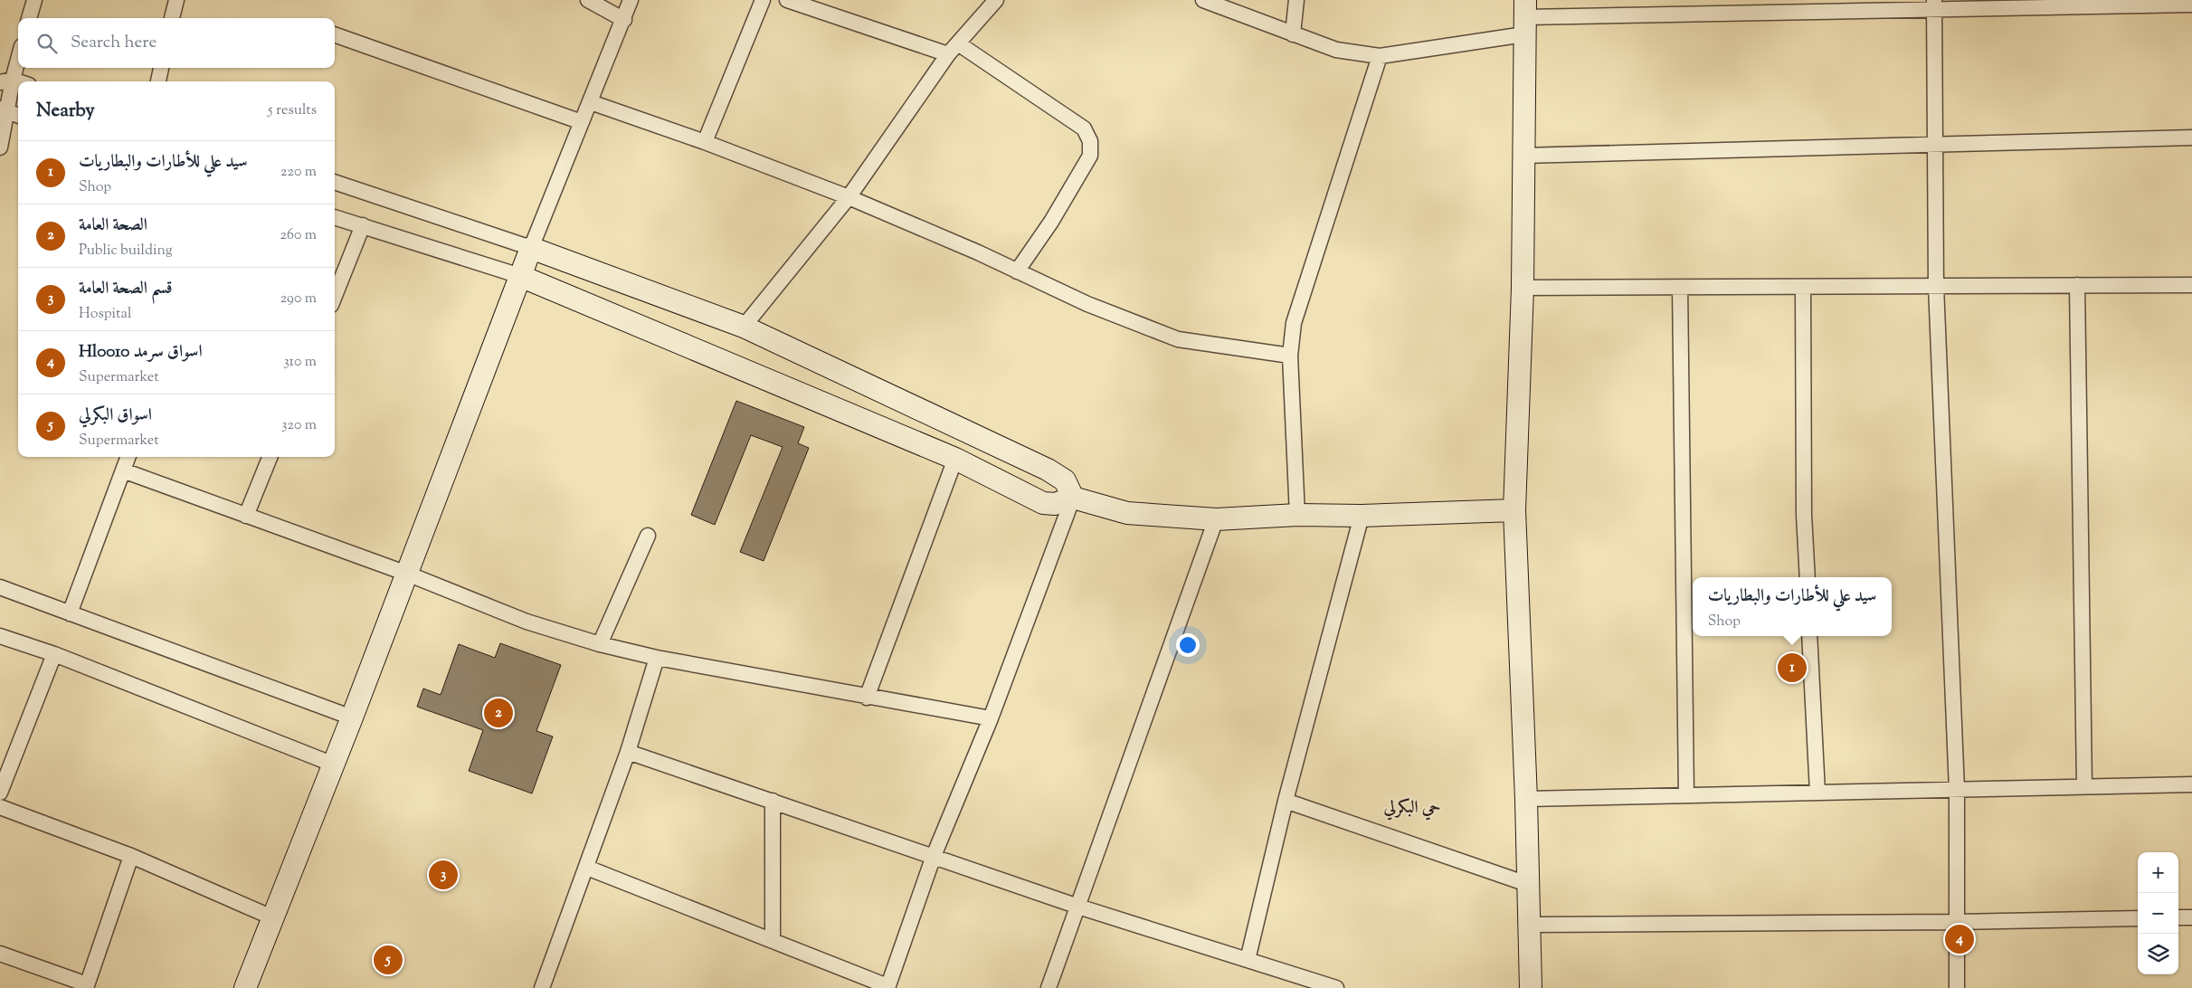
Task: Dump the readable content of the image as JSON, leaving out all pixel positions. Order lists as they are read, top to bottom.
{
  "districts": ["حي البكرلي"],
  "page": {
    "search": "Search here",
    "heading": ["Nearby", "5 results"],
    "list": [
      {
        "mark": "1",
        "name": "سيد علي للأطارات والبطاريات",
        "note": "Shop",
        "value": "220 m"
      },
      {
        "mark": "2",
        "name": "الصحة العامة",
        "note": "Public building",
        "value": "260 m"
      },
      {
        "mark": "3",
        "name": "قسم الصحة العامة",
        "note": "Hospital",
        "value": "290 m"
      },
      {
        "mark": "4",
        "name": "Hl0010 اسواق سرمد",
        "note": "Supermarket",
        "value": "310 m"
      },
      {
        "mark": "5",
        "name": "اسواق البكرلي",
        "note": "Supermarket",
        "value": "320 m"
      }
    ],
    "popup": ["سيد علي للأطارات والبطاريات", "Shop"],
    "pins": [
      "1",
      "2",
      "3",
      "4",
      "5"
    ],
    "map_buttons": ["+", "−"]
  }
}
